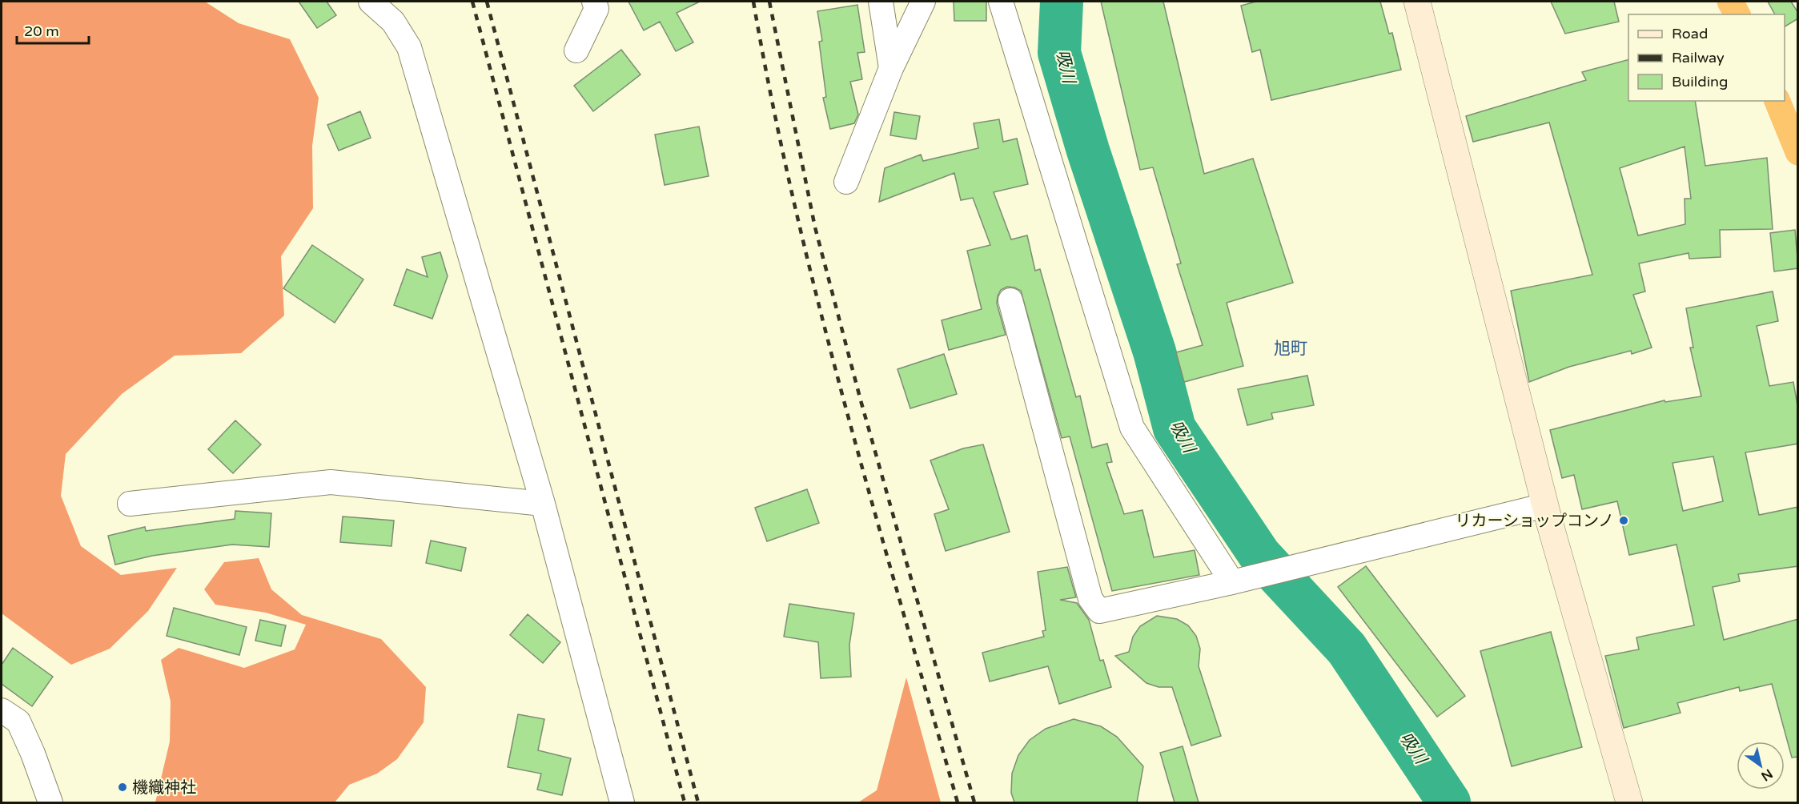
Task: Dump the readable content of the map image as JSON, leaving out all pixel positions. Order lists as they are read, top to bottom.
{
  "districts": ["旭町"],
  "water": ["吸川"],
  "places": ["リカーショップコンノ", "機織神社"],
  "legend": ["Road", "Railway", "Building"],
  "scale_bar": "20 m",
  "north": "bottom right"
}
